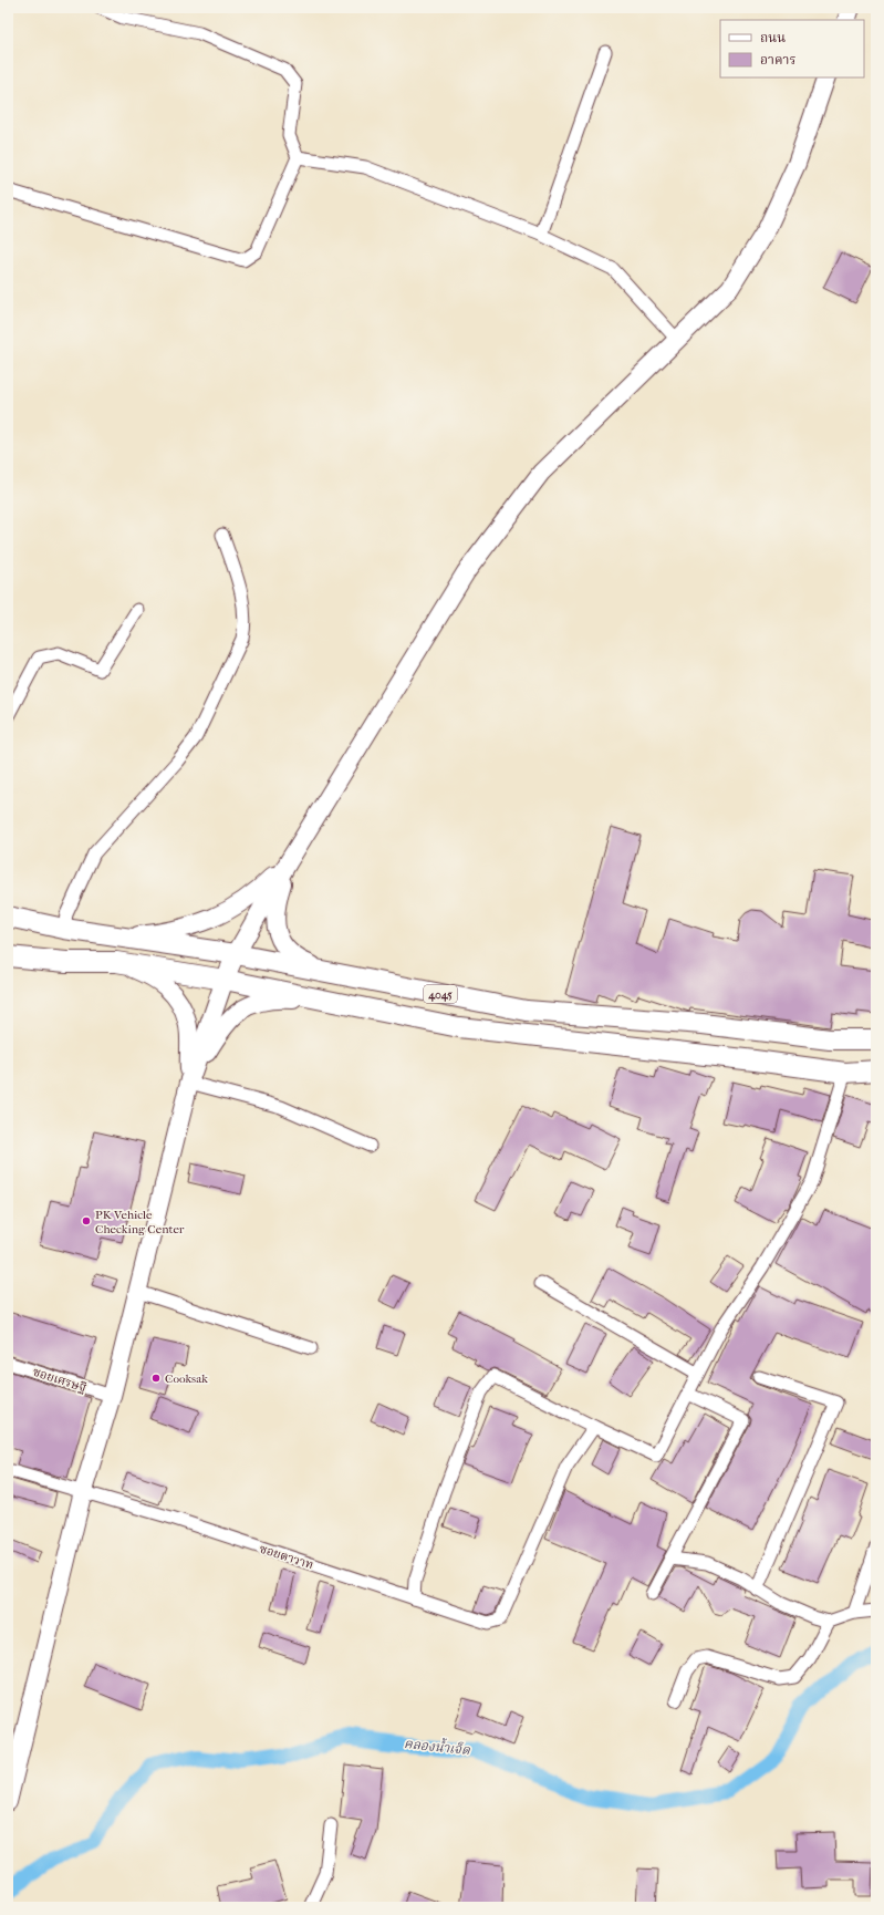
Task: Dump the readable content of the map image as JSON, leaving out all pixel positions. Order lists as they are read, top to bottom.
{
  "streets": {
    "main road": ["4045"],
    "street": ["ซอยเศรษฐี", "ซอยตาวาท"]
  },
  "water": ["คลองน้ำเจ็ด"],
  "places": ["PK Vehicle Checking Center", "Cooksak"],
  "legend": ["ถนน", "อาคาร"]
}
